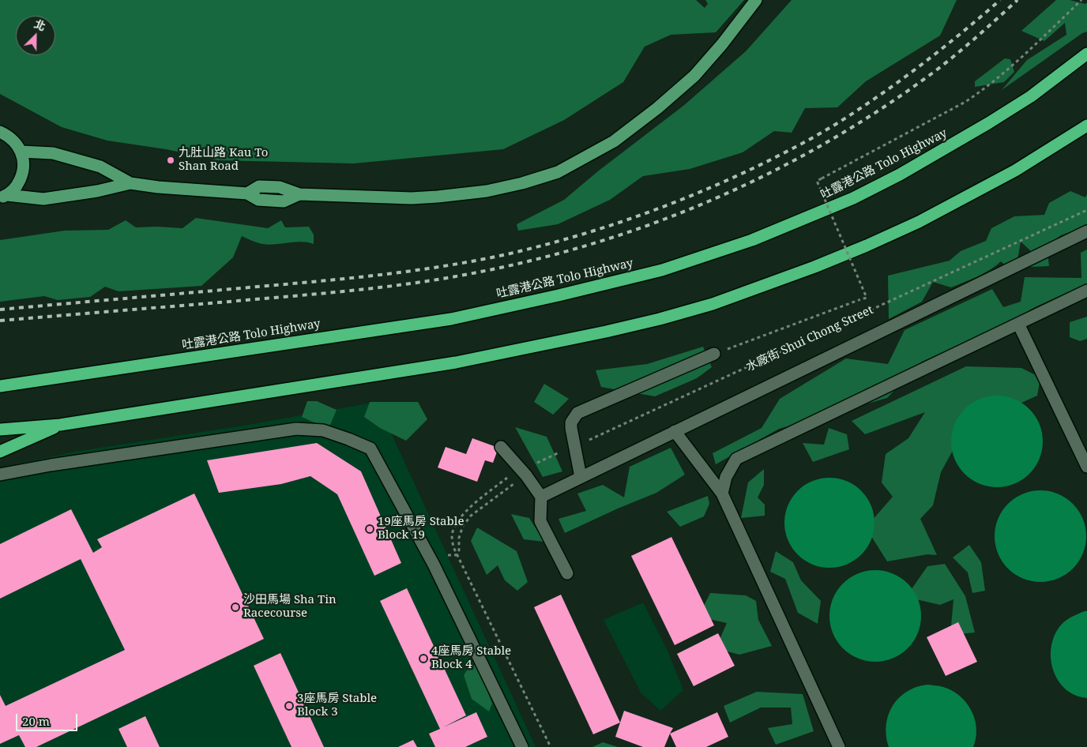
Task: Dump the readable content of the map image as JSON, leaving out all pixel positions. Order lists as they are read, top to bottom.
{
  "streets": {
    "highway": ["吐露港公路 Tolo Highway"],
    "street": ["水廠街 Shui Chong Street"]
  },
  "places": [
    "九肚山路 Kau To Shan Road",
    "19座馬房 Stable Block 19",
    "沙田馬場 Sha Tin Racecourse",
    "4座馬房 Stable Block 4",
    "3座馬房 Stable Block 3"
  ],
  "scale_bar": "20 m",
  "north": "top right"
}
